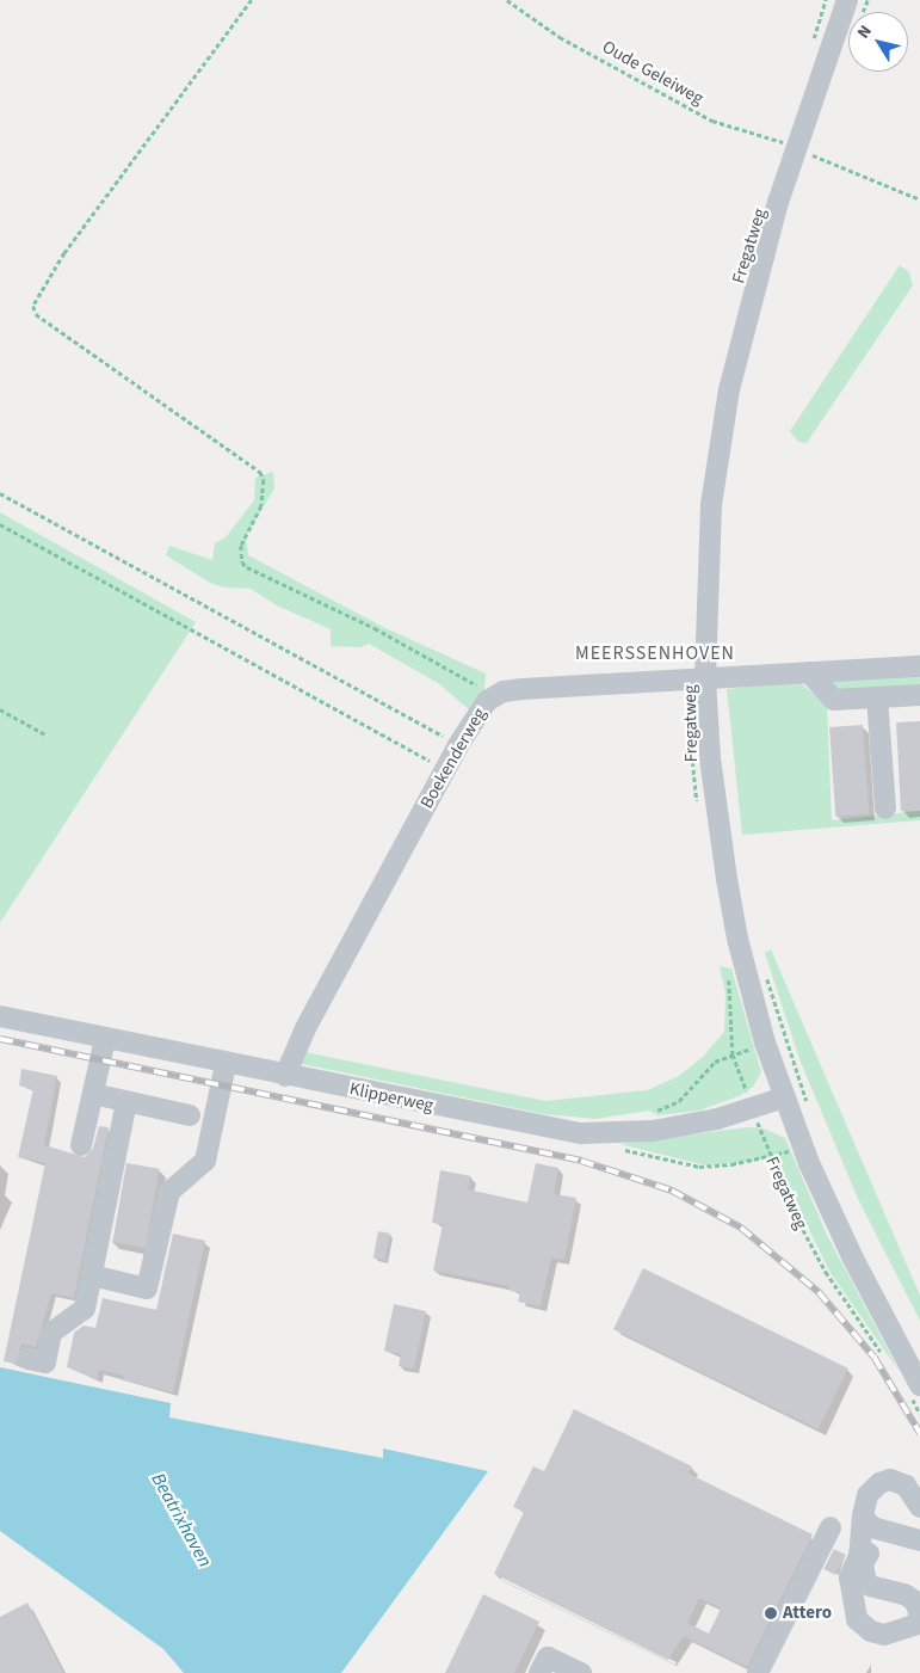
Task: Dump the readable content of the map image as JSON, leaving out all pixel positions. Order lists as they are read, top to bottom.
{
  "streets": {
    "street": ["Fregatweg", "Boekenderweg", "Klipperweg"],
    "path": ["Oude Geleiweg"]
  },
  "crossings": [
    ["Oude Geleiweg", "Fregatweg"],
    ["Fregatweg", "Boekenderweg"],
    ["Fregatweg", "Klipperweg"],
    ["Boekenderweg", "Klipperweg"]
  ],
  "districts": ["MEERSSENHOVEN"],
  "water": ["Beatrixhaven"],
  "places": ["Attero"],
  "north": "top left"
}
